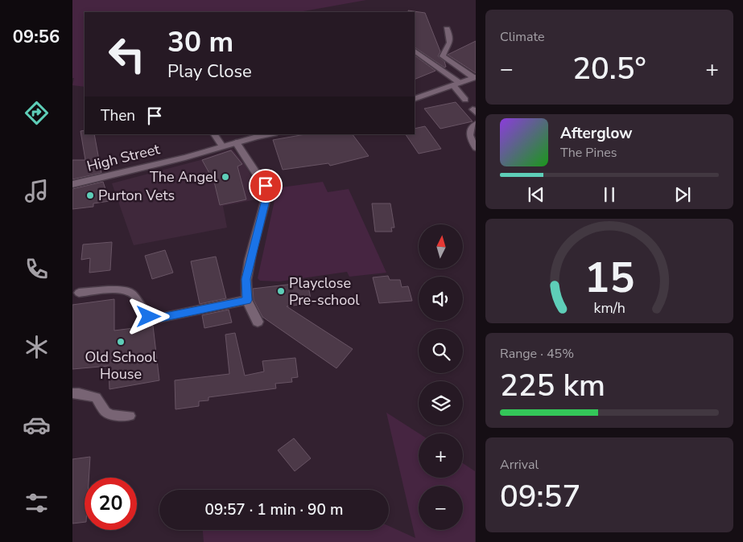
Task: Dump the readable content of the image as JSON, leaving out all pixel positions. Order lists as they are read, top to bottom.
{
  "streets": {
    "street": ["High Street"]
  },
  "places": [
    "The Angel",
    "Purton Vets",
    "Playclose Pre-school",
    "Old School House"
  ],
  "north": "top",
  "page": {
    "tabs": "09:56",
    "tile": [
      "Climate",
      ["Range · 45%", "225 km"],
      ["Arrival", "09:57"]
    ],
    "turn": ["30 m", "Play Close"],
    "heat": ["−", "20.5°", "+"],
    "then": "Then",
    "song": ["Afterglow", "The Pines"],
    "map_buttons": ["+", "−"],
    "limit": "20",
    "trip": "09:57 · 1 min · 90 m",
    "gauge": ["15", "km/h"]
  }
}
